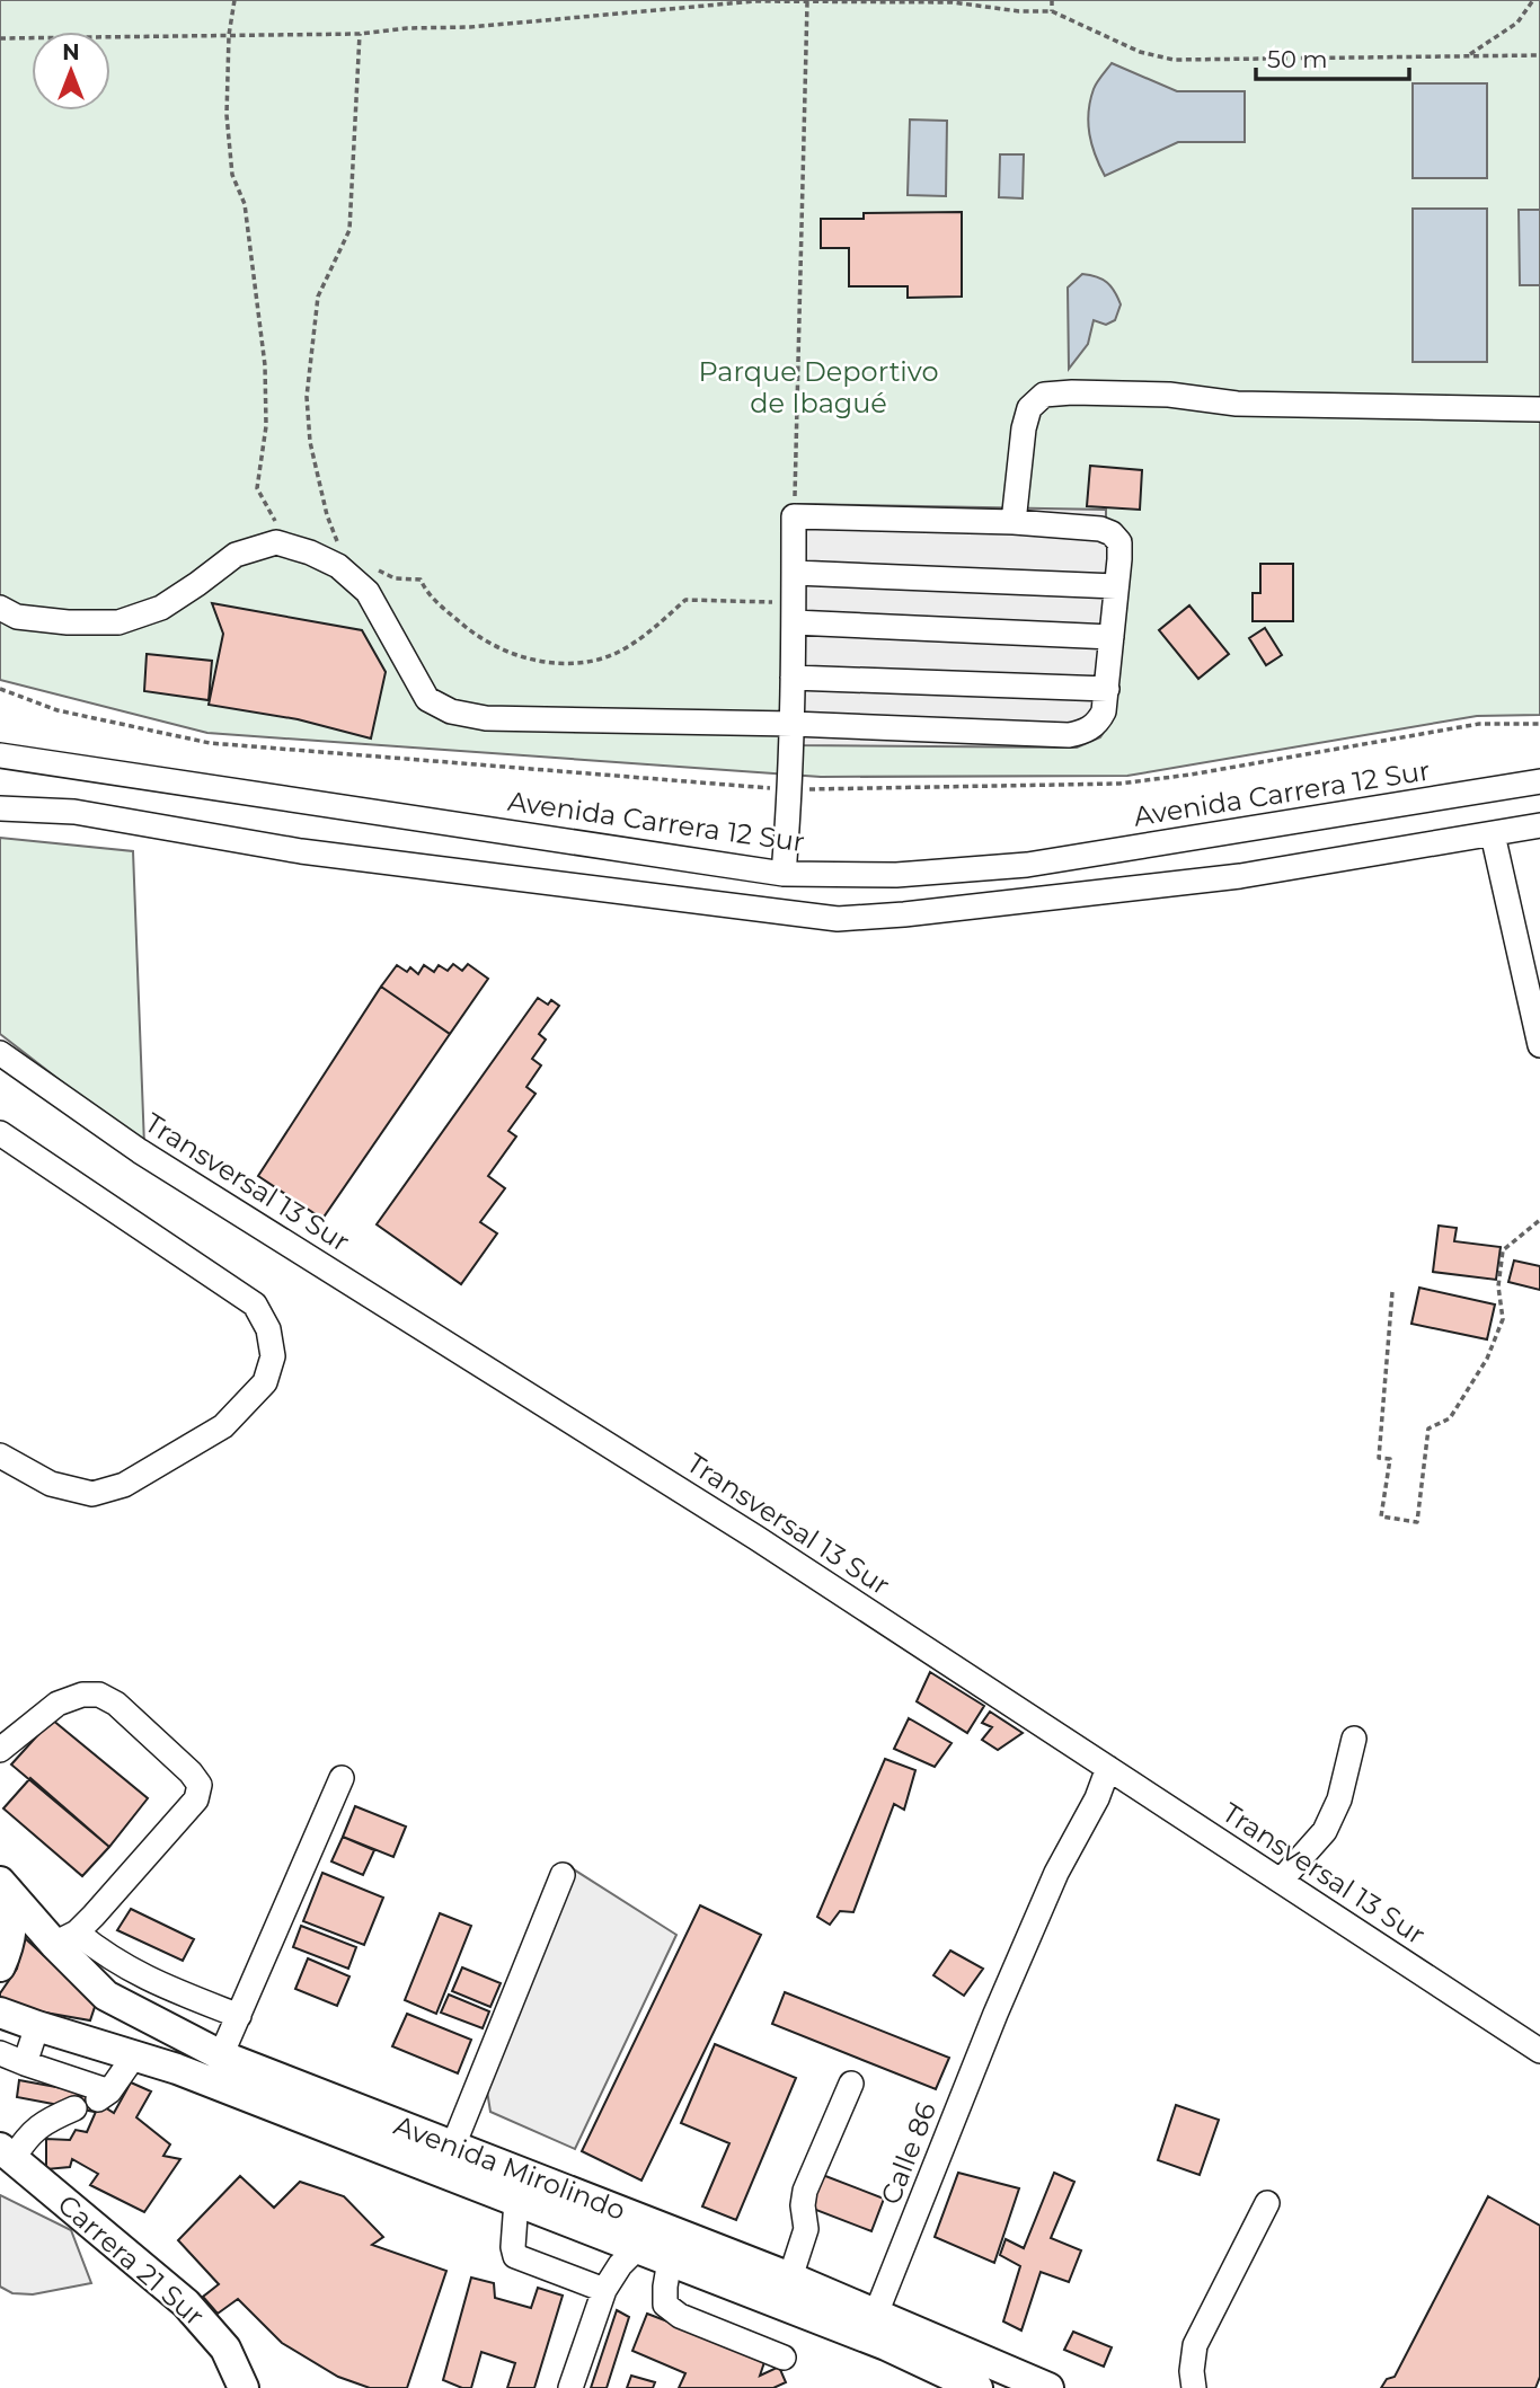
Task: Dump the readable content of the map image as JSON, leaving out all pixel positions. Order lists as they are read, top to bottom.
{
  "streets": {
    "main road": ["Avenida Mirolindo", "Carrera 21 Sur"],
    "street": ["Avenida Carrera 12 Sur", "Transversal 13 Sur", "Calle 86"]
  },
  "crossings": [
    ["Transversal 13 Sur", "Calle 86"],
    ["Calle 86", "Avenida Mirolindo"]
  ],
  "parks": ["Parque Deportivo de Ibagué"],
  "scale_bar": "50 m",
  "north": "top"
}
